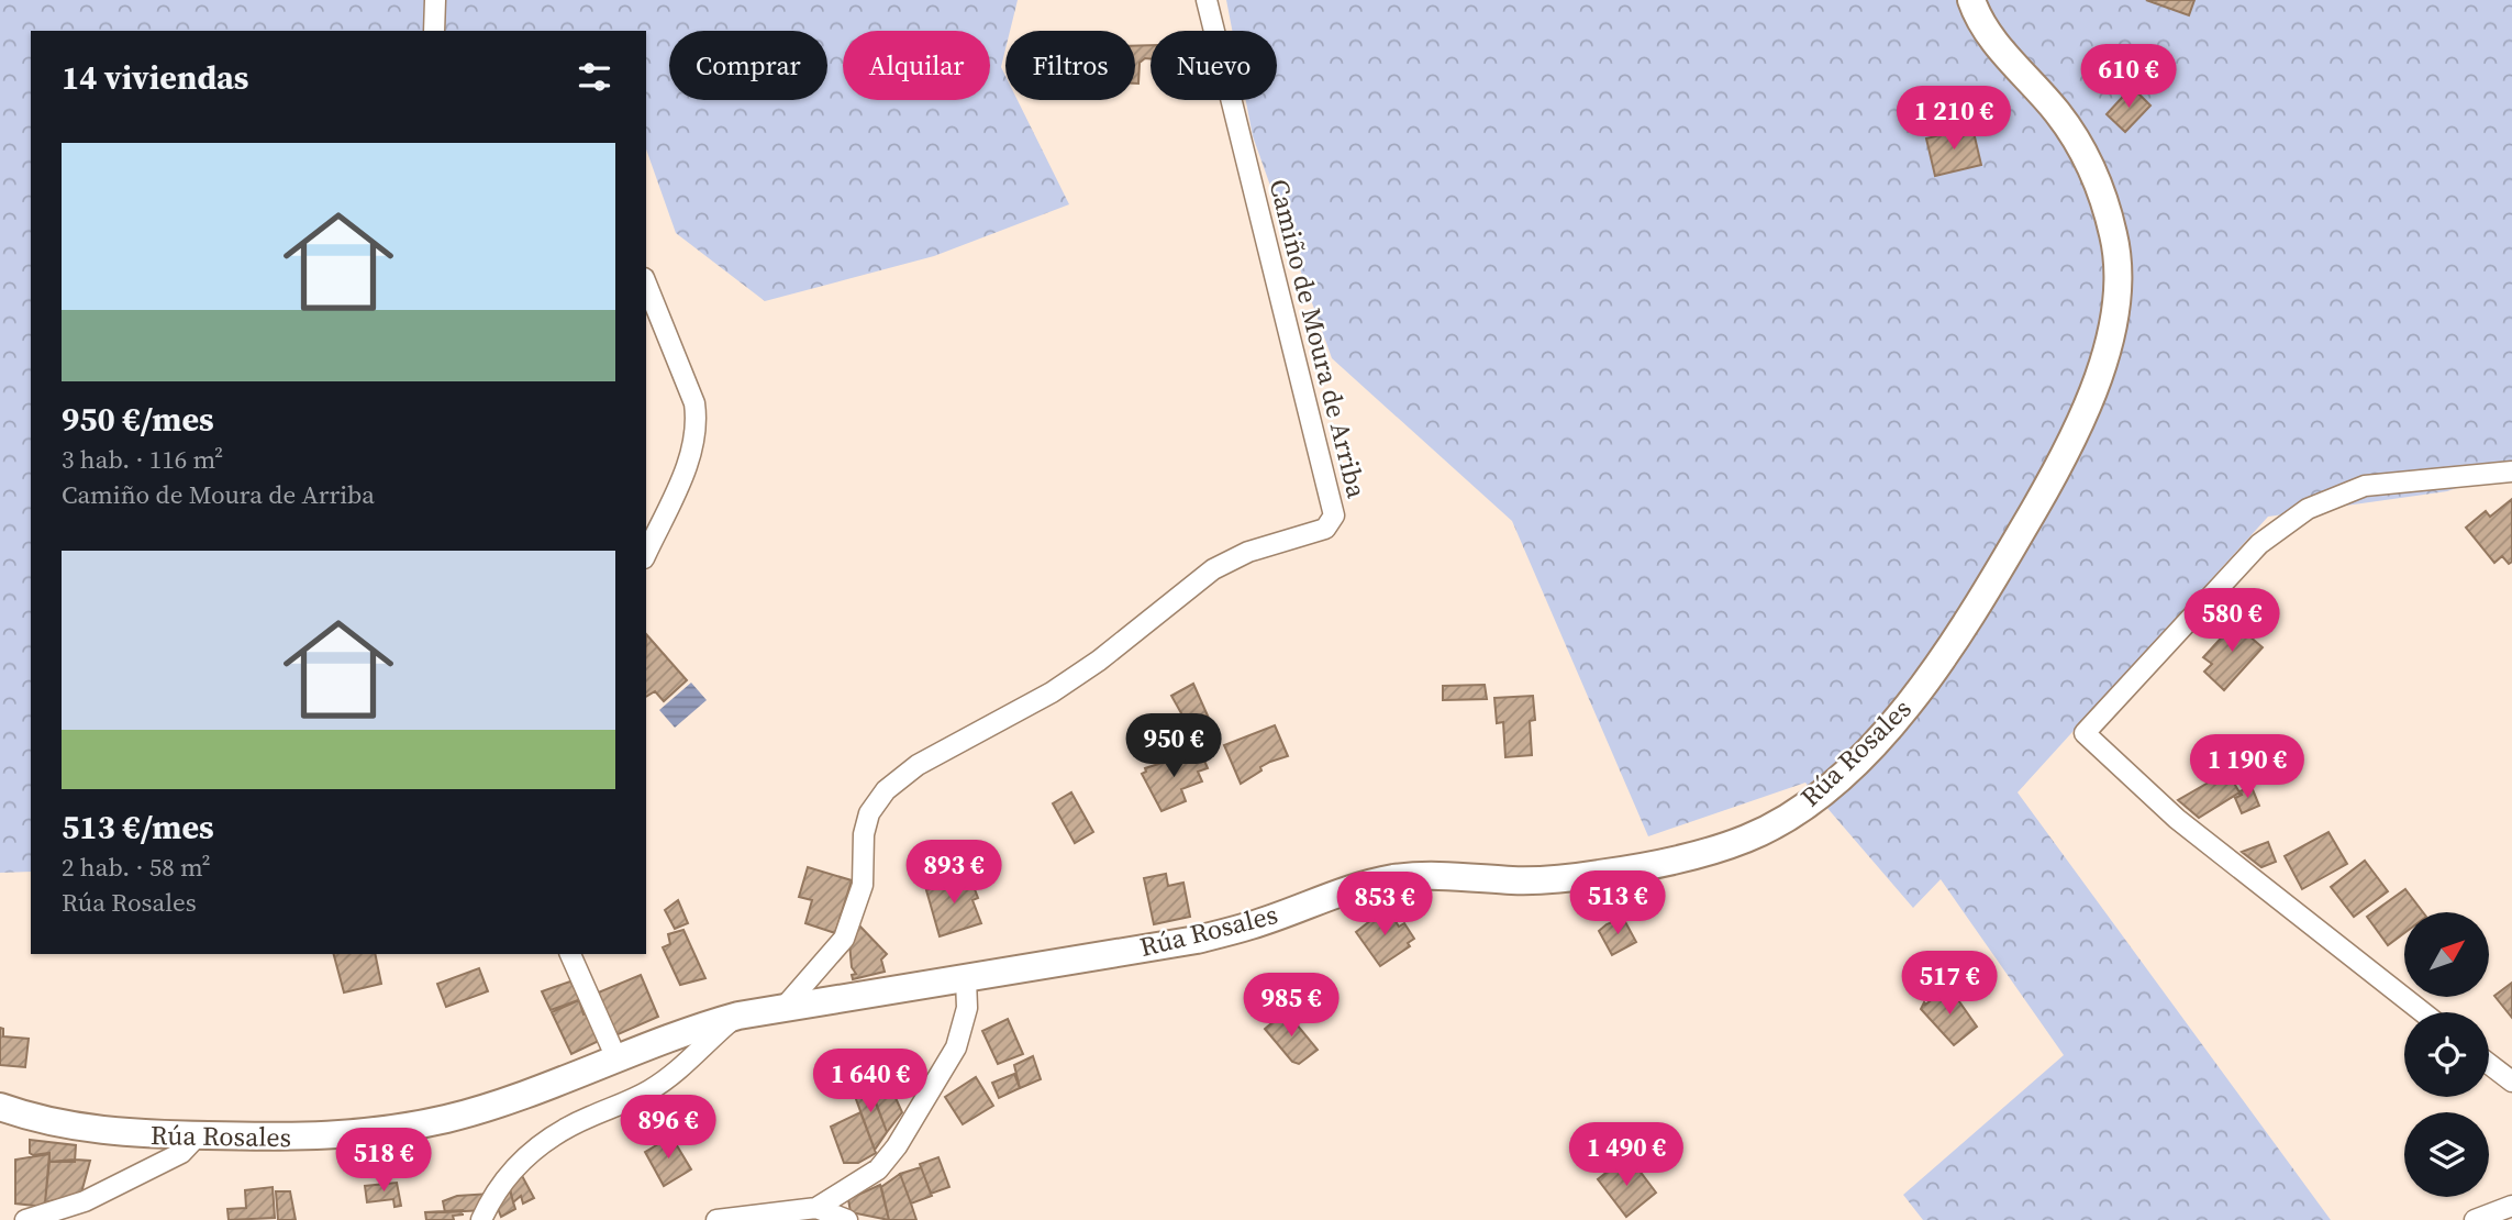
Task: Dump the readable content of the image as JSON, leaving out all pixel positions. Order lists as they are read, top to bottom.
{
  "streets": {
    "street": ["Camiño de Moura de Arriba", "Rúa Rosales"]
  },
  "crossings": [
    ["Camiño de Moura de Arriba", "Rúa Rosales"]
  ],
  "north": "top right",
  "page": {
    "chip": [
      "Comprar",
      "Alquilar",
      "Filtros",
      "Nuevo"
    ],
    "heading": "14 viviendas",
    "price": [
      "610 €",
      "1 210 €",
      "580 €",
      "950 €",
      "1 190 €",
      "893 €",
      "513 €",
      "853 €",
      "517 €",
      "985 €",
      "1 640 €",
      "896 €",
      "1 490 €",
      "518 €"
    ],
    "list": [
      {
        "name": "950 €/mes",
        "note": "3 hab. · 116 m² · Camiño de Moura de Arriba"
      },
      {
        "name": "513 €/mes",
        "note": "2 hab. · 58 m² · Rúa Rosales"
      }
    ]
  }
}
